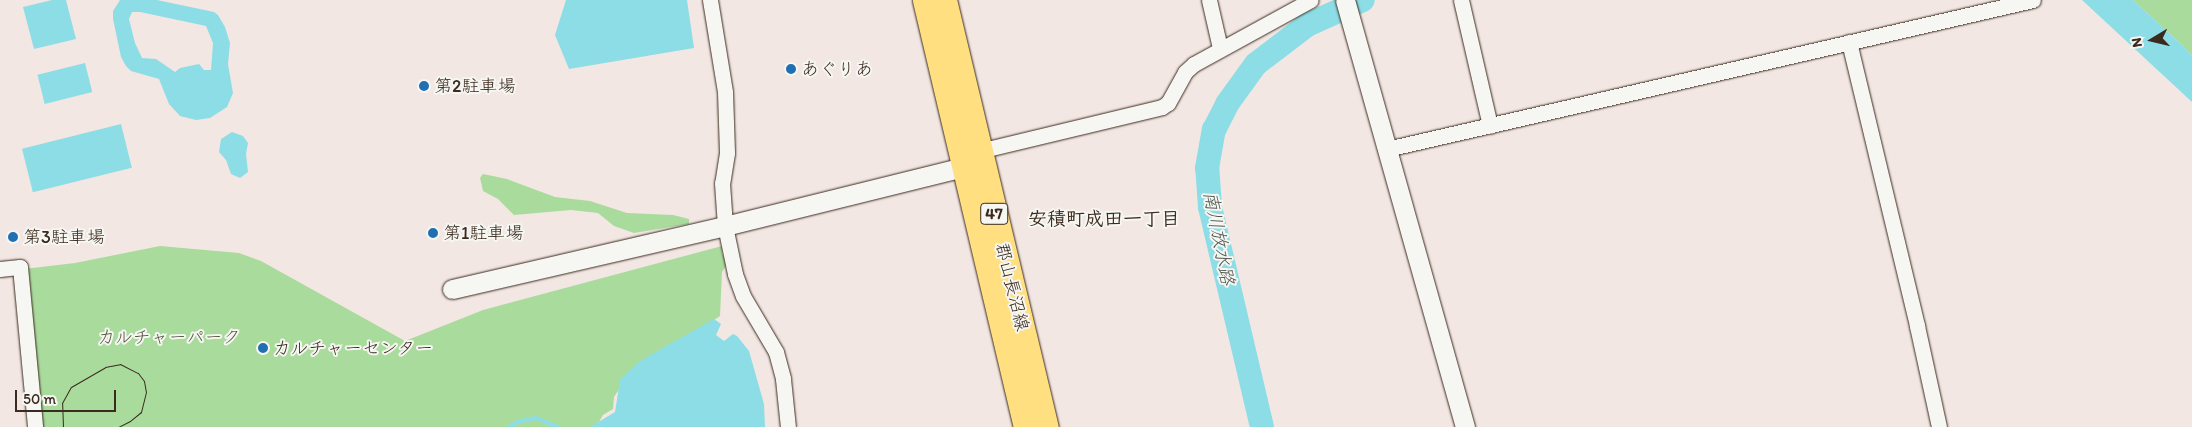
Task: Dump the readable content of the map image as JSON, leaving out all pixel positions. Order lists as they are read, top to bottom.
{
  "streets": {
    "main road": ["47", "郡山長沼線"]
  },
  "districts": ["安積町成田一丁目"],
  "water": ["南川放水路"],
  "parks": ["カルチャーパーク"],
  "places": [
    "あぐりあ",
    "第2駐車場",
    "第1駐車場",
    "第3駐車場",
    "カルチャーセンター"
  ],
  "scale_bar": "50 m",
  "north": "left"
}
